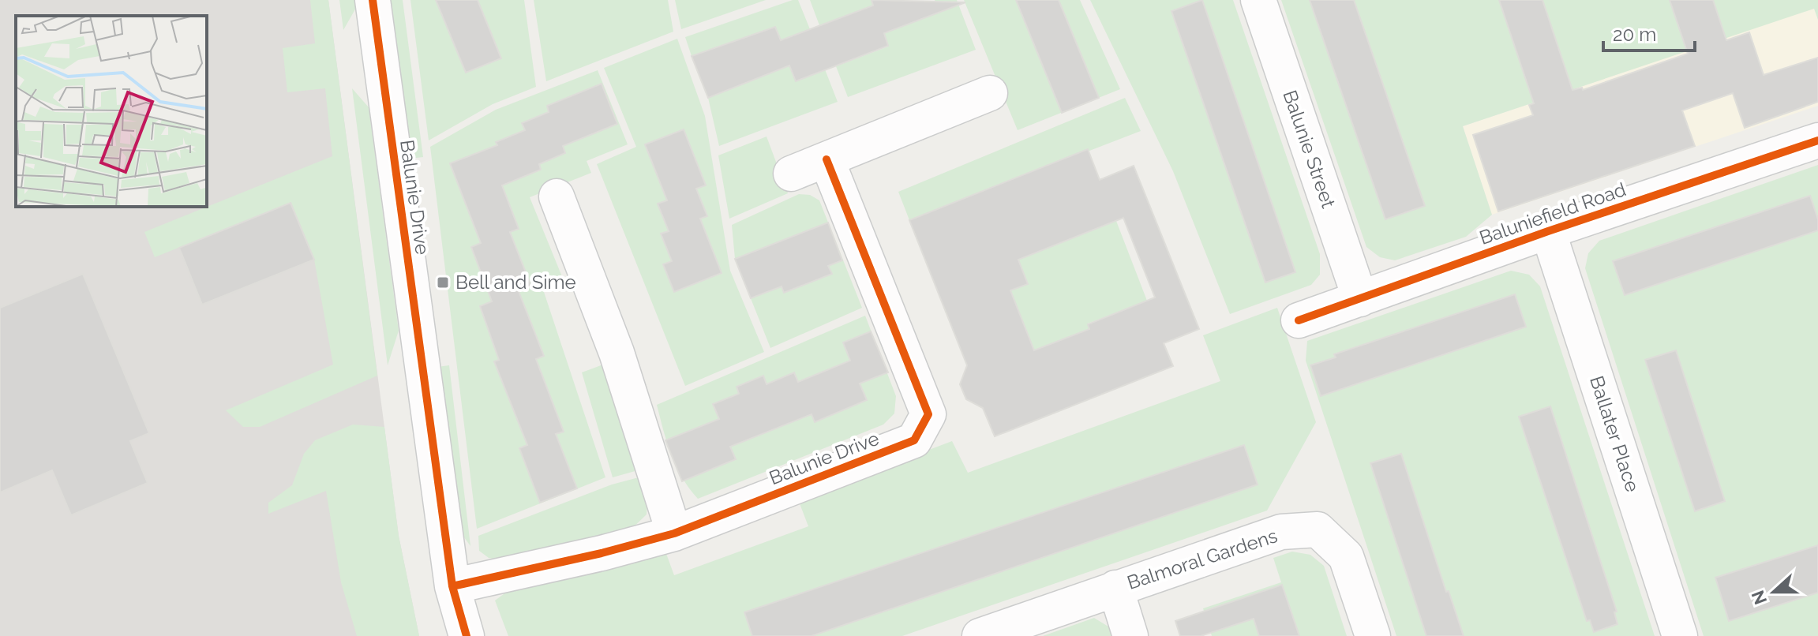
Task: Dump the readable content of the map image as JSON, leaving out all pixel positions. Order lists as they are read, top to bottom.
{
  "streets": {
    "street": [
      "Balunie Street",
      "Balunie Drive",
      "Baluniefield Road",
      "Ballater Place",
      "Balmoral Gardens"
    ]
  },
  "crossings": [
    ["Balunie Street", "Baluniefield Road"],
    ["Baluniefield Road", "Ballater Place"]
  ],
  "places": {
    "transit": ["Bell and Sime"]
  },
  "scale_bar": "20 m",
  "north": "left"
}
